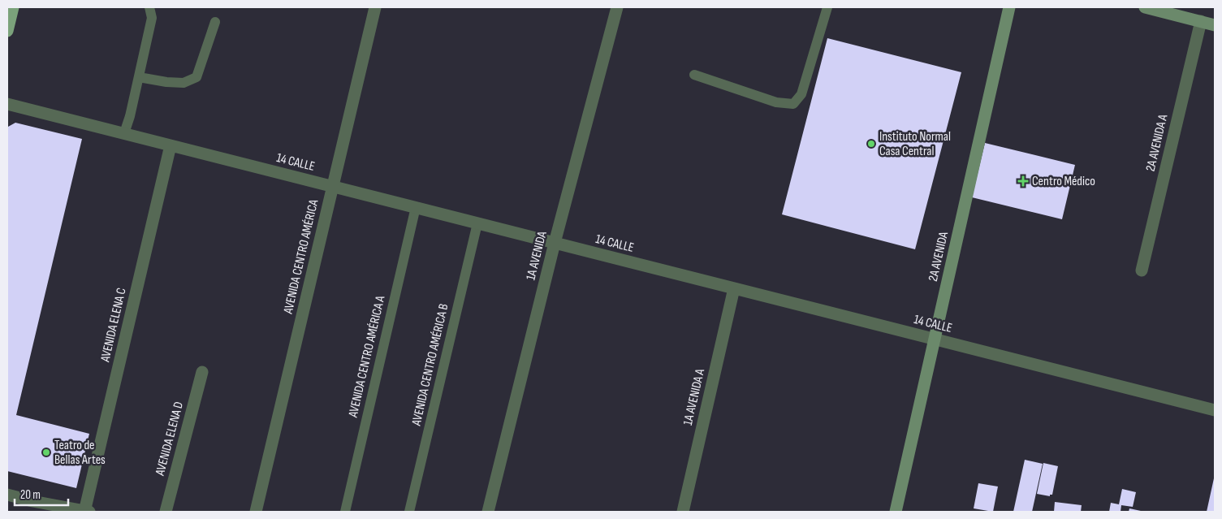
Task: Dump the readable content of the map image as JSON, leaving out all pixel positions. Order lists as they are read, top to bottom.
{
  "streets": {
    "street": [
      "2A AVENIDA A",
      "14 CALLE",
      "1A AVENIDA",
      "AVENIDA CENTRO AMÉRICA",
      "2A AVENIDA",
      "AVENIDA ELENA C",
      "1A AVENIDA A",
      "AVENIDA ELENA D"
    ],
    "lane": ["AVENIDA CENTRO AMÉRICA A", "AVENIDA CENTRO AMÉRICA B"]
  },
  "crossings": [
    ["14 CALLE", "1A AVENIDA"],
    ["14 CALLE", "AVENIDA CENTRO AMÉRICA"],
    ["14 CALLE", "2A AVENIDA"],
    ["14 CALLE", "AVENIDA ELENA C"],
    ["14 CALLE", "AVENIDA CENTRO AMÉRICA A"],
    ["14 CALLE", "AVENIDA CENTRO AMÉRICA B"],
    ["14 CALLE", "1A AVENIDA A"]
  ],
  "places": {
    "other": ["Instituto Normal Casa Central", "Teatro de Bellas Artes"],
    "health": ["Centro Médico"]
  },
  "scale_bar": "20 m"
}
